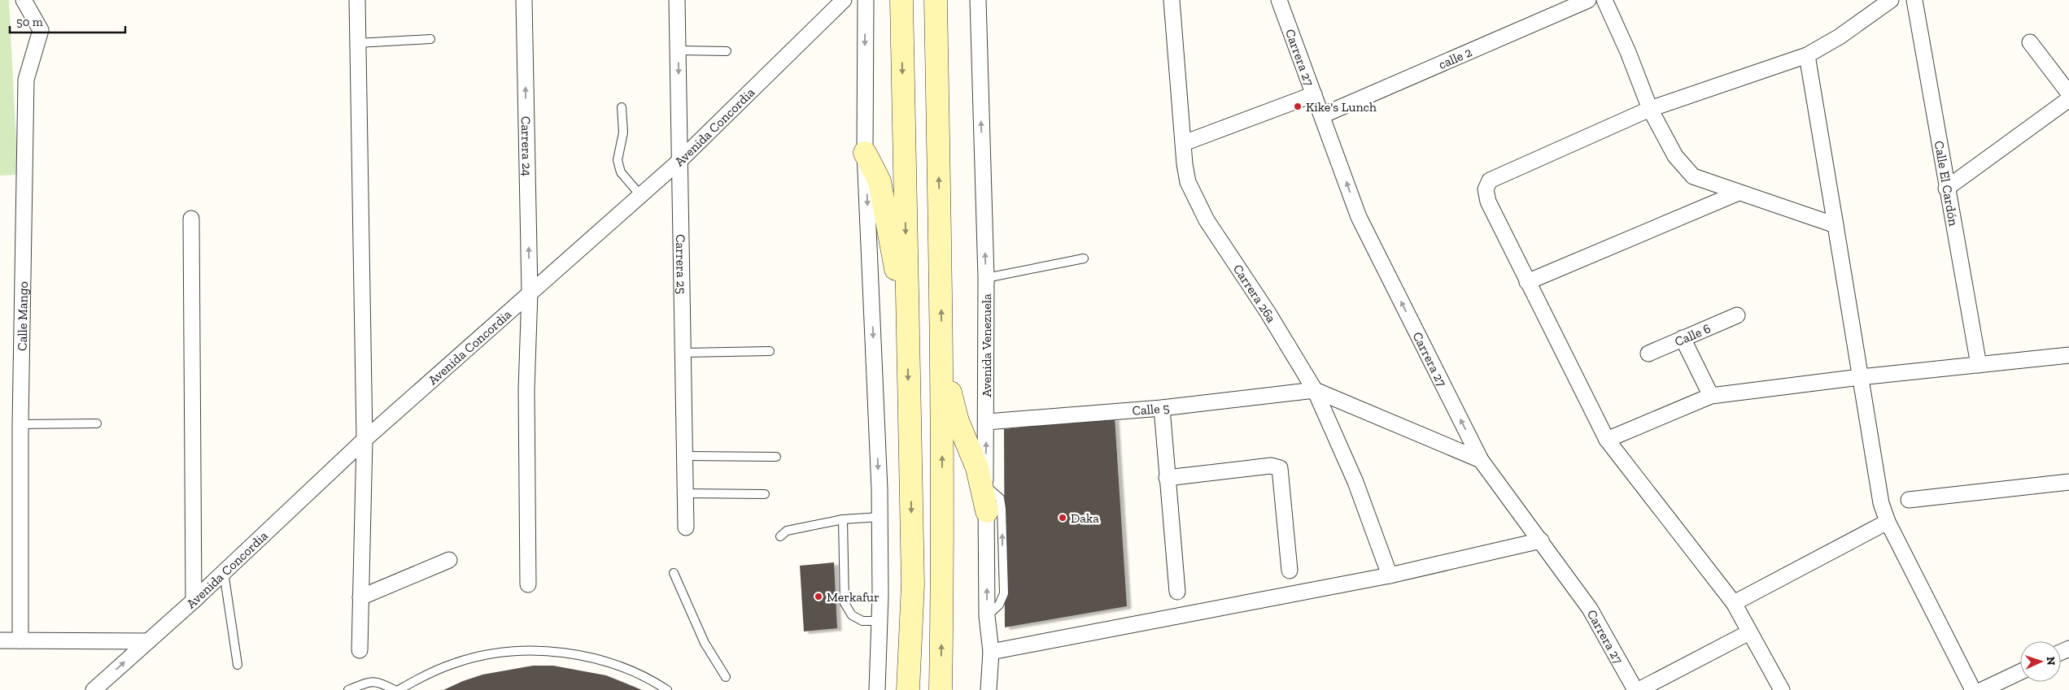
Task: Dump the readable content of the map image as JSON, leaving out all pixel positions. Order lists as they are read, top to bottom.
{
  "streets": {
    "street": [
      "Carrera 27",
      "calle 2",
      "Avenida Concordia",
      "Carrera 24",
      "Calle El Cardón",
      "Carrera 25",
      "Carrera 26a",
      "Calle Mango",
      "Calle 6",
      "Avenida Venezuela",
      "Calle 5"
    ]
  },
  "crossings": [
    ["Carrera 27", "calle 2"],
    ["Avenida Concordia", "Carrera 24"],
    ["Avenida Concordia", "Carrera 25"],
    ["Carrera 26a", "Calle 5"],
    ["Avenida Venezuela", "Calle 5"]
  ],
  "one_way": ["Carrera 24"],
  "places": ["Kike's Lunch", "Daka", "Merkafur"],
  "scale_bar": "50 m",
  "north": "right"
}
